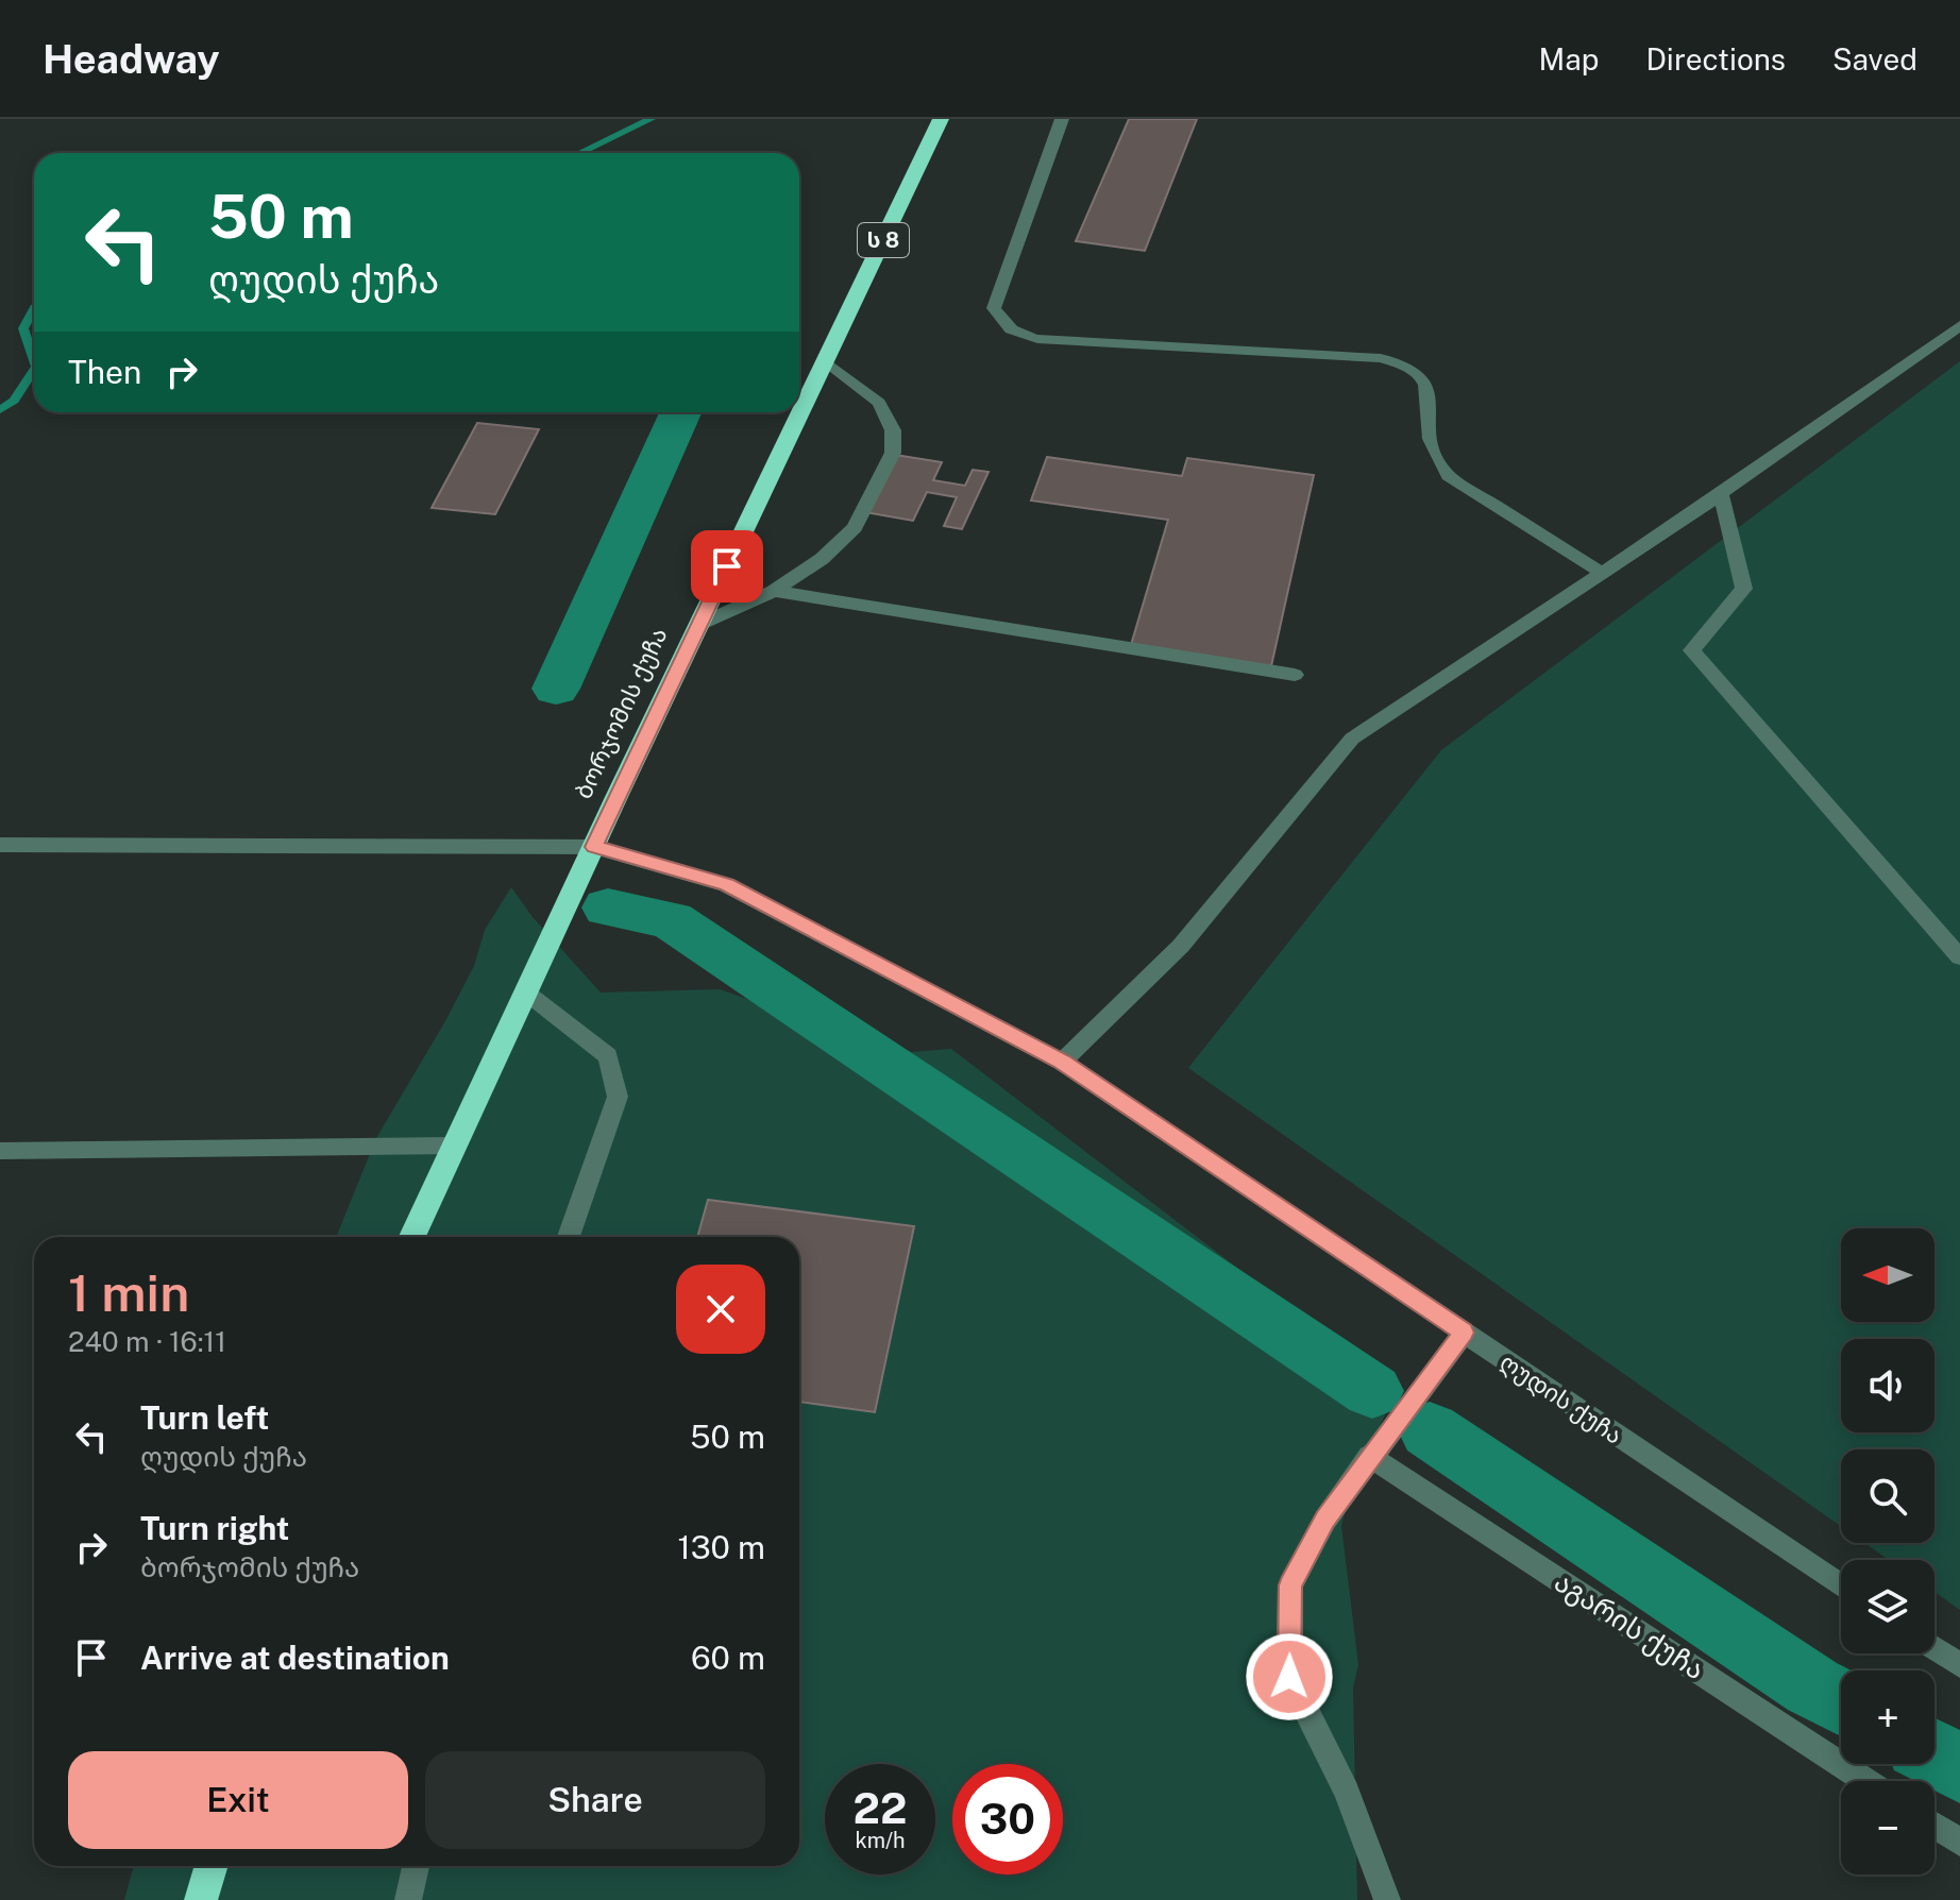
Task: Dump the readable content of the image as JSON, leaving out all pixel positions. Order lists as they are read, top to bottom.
{
  "streets": {
    "highway": ["ს 8", "ბორჯომის ქუჩა"],
    "street": ["ღუდის ქუჩა", "აგარის ქუჩა"]
  },
  "crossings": [
    ["ბორჯომის ქუჩა", "ღუდის ქუჩა"]
  ],
  "north": "left",
  "page": {
    "header": "Headway",
    "nav": ["Map", "Directions", "Saved"],
    "turn": ["50 m", "ღუდის ქუჩა"],
    "then": "Then",
    "map_buttons": ["+", "−"],
    "heading": ["1 min", "240 m · 16:11"],
    "list": [
      {
        "name": "Turn left",
        "note": "ღუდის ქუჩა",
        "value": "50 m"
      },
      {
        "name": "Turn right",
        "note": "ბორჯომის ქუჩა",
        "value": "130 m"
      },
      {
        "name": "Arrive at destination",
        "value": "60 m"
      }
    ],
    "buttons": ["Exit", "Share"],
    "speed": "22 km/h",
    "limit": "30"
  }
}
